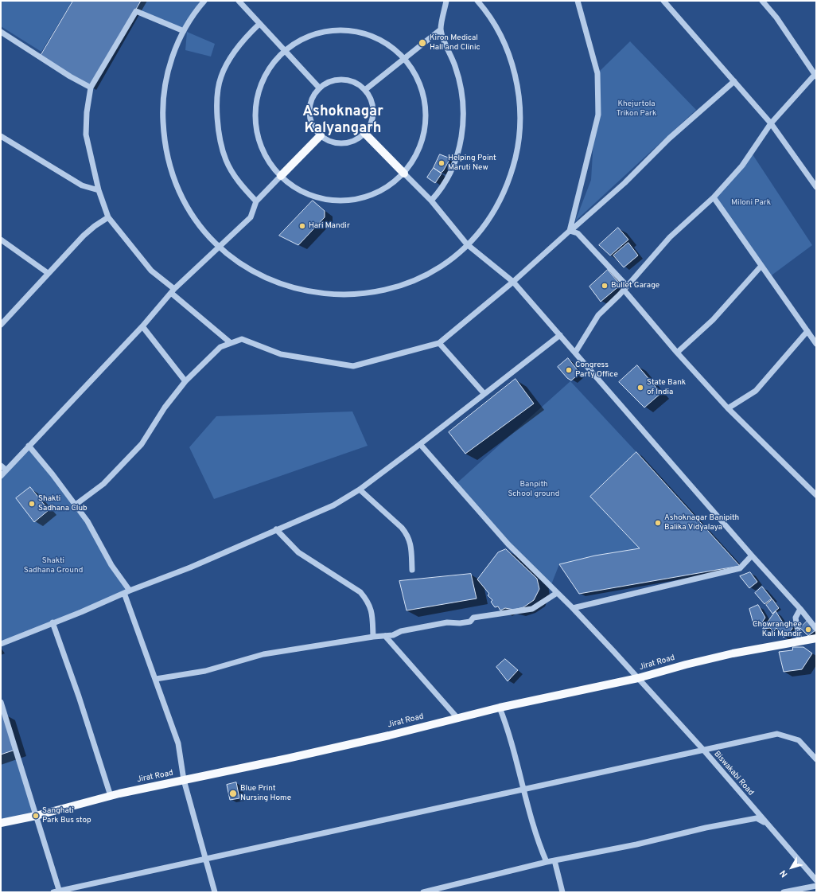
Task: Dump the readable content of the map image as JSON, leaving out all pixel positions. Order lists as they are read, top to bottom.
{
  "streets": {
    "main road": ["Jirat Road"],
    "street": ["Biswakabi Road"]
  },
  "crossings": [
    ["Jirat Road", "Biswakabi Road"]
  ],
  "districts": ["Ashoknagar Kalyangarh"],
  "parks": [
    "Khejurtola Trikon Park",
    "Miloni Park",
    "Banpith School ground",
    "Shakti Sadhana Ground"
  ],
  "places": [
    "Kiron Medical Hall and Clinic",
    "Helping Point Maruti New",
    "Hari Mandir",
    "Bullet Garage",
    "Congress Party Office",
    "State Bank of India",
    "Shakti Sadhana Club",
    "Ashoknagar Banipith Balika Vidyalaya",
    "Chowranghee Kali Mandir",
    "Blue Print Nursing Home",
    "Sanghati Park Bus stop"
  ],
  "north": "bottom left"
}
